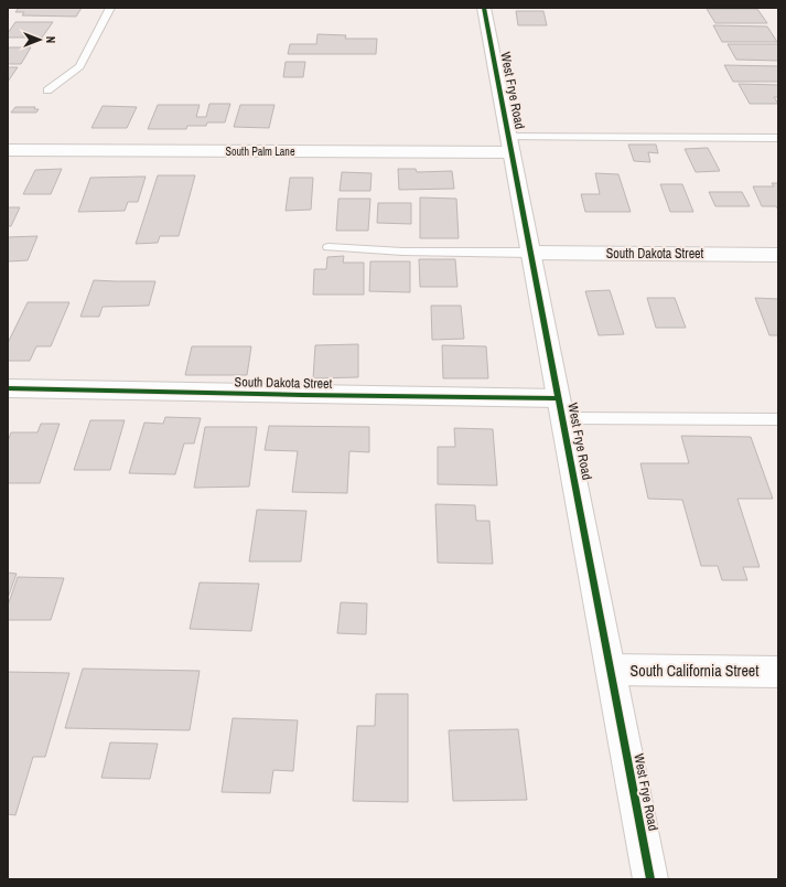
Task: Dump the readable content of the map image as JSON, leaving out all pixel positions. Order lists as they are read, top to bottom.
{
  "streets": {
    "street": [
      "West Frye Road",
      "South Palm Lane",
      "South Dakota Street",
      "South California Street"
    ]
  },
  "crossings": [
    ["West Frye Road", "South Palm Lane"],
    ["West Frye Road", "South Dakota Street"],
    ["West Frye Road", "South California Street"]
  ],
  "north": "right"
}
